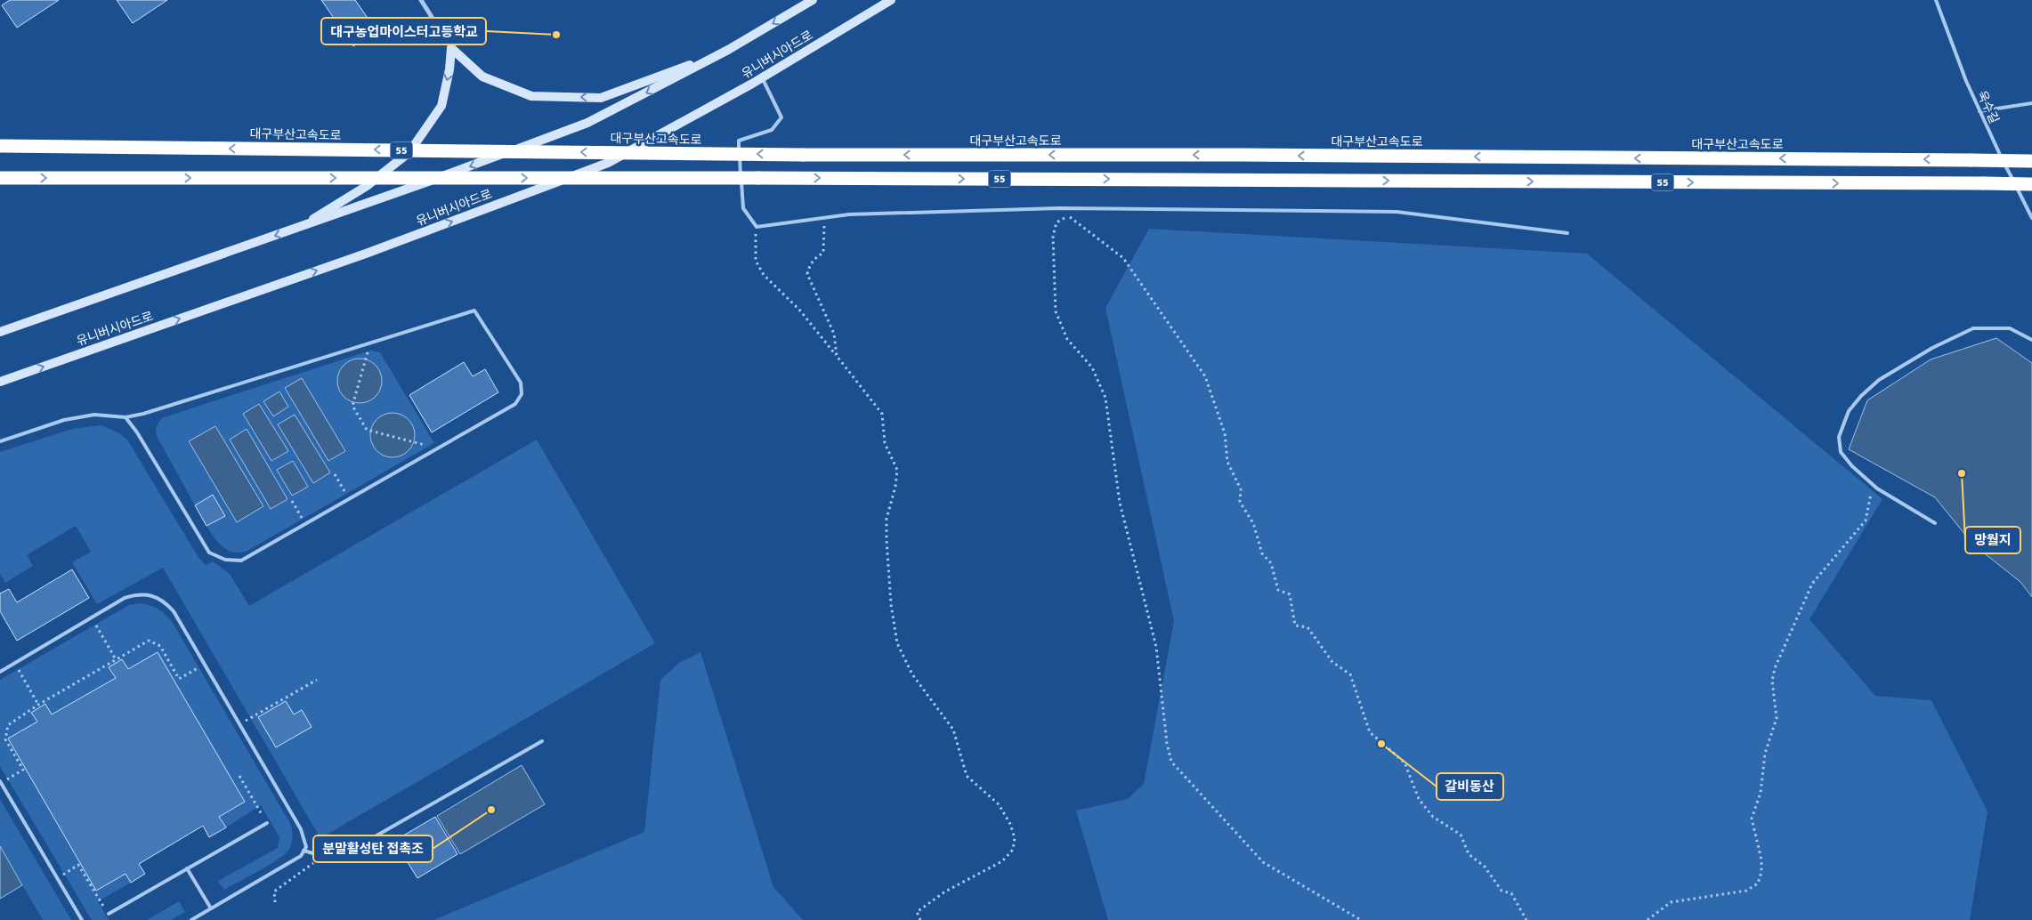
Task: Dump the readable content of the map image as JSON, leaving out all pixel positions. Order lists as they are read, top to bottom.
{
  "streets": {
    "highway": ["대구부산고속도로", "55"],
    "main road": ["유니버시아드로"],
    "lane": ["욱수길"]
  },
  "places": [
    "대구농업마이스터고등학교",
    "망월지",
    "갈비동산",
    "분말활성탄 접촉조"
  ]
}
